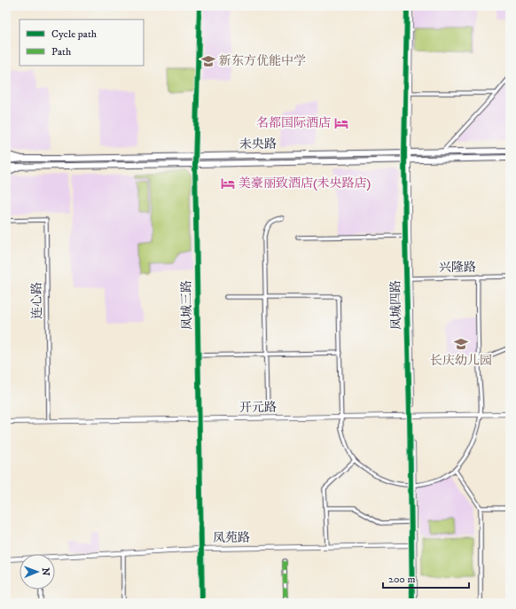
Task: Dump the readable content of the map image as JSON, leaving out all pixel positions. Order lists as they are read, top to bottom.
{
  "streets": {
    "main road": ["未央路"],
    "street": [
      "兴隆路",
      "连心路",
      "凤城三路",
      "凤城四路",
      "开元路",
      "凤苑路"
    ]
  },
  "crossings": [
    ["未央路", "凤城三路"],
    ["未央路", "凤城四路"],
    ["兴隆路", "凤城四路"],
    ["连心路", "开元路"],
    ["凤城三路", "开元路"],
    ["凤城三路", "凤苑路"],
    ["凤城四路", "开元路"],
    ["凤城四路", "凤苑路"]
  ],
  "places": {
    "school or university": ["新东方优能中学", "长庆幼儿园"],
    "hotel": ["名都国际酒店", "美豪丽致酒店(未央路店)"]
  },
  "legend": ["Cycle path", "Path"],
  "scale_bar": "200 m",
  "north": "right"
}
